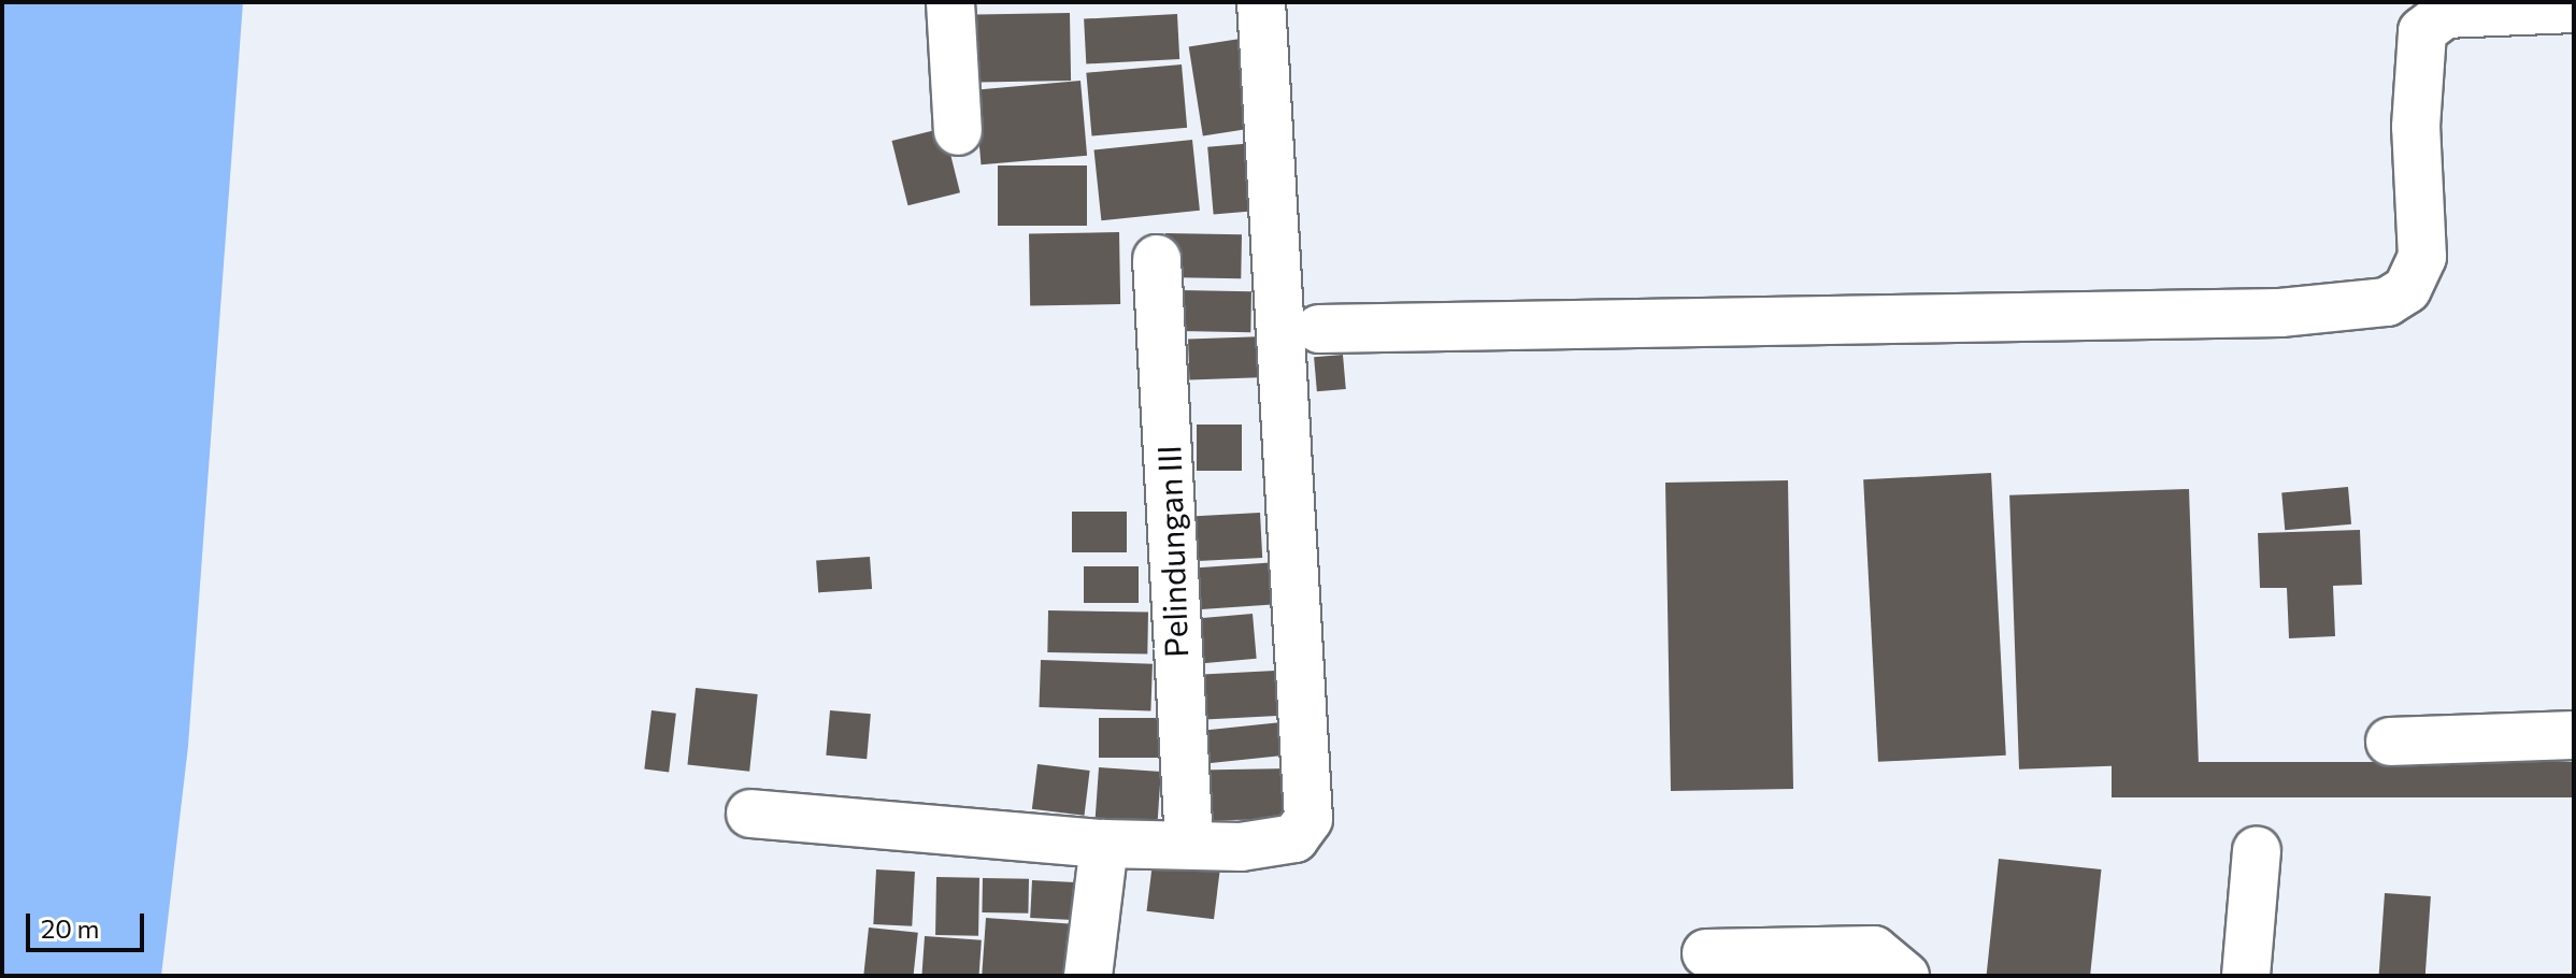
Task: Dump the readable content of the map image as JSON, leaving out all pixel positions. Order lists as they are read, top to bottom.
{
  "streets": {
    "street": ["Pelindungan III"]
  },
  "scale_bar": "20 m"
}
